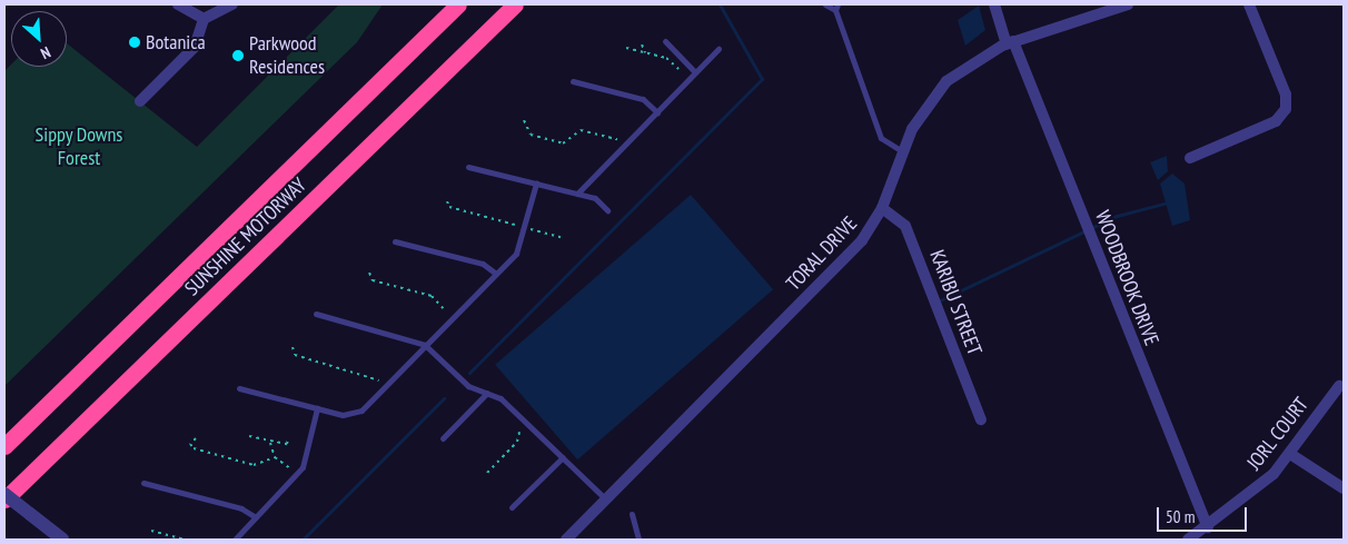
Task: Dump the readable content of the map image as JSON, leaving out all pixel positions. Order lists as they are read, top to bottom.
{
  "streets": {
    "highway": ["SUNSHINE MOTORWAY"],
    "street": [
      "TORAL DRIVE",
      "WOODBROOK DRIVE",
      "KARIBU STREET",
      "JORL COURT"
    ]
  },
  "crossings": [
    ["TORAL DRIVE", "WOODBROOK DRIVE"],
    ["TORAL DRIVE", "KARIBU STREET"],
    ["WOODBROOK DRIVE", "JORL COURT"]
  ],
  "parks": ["Sippy Downs Forest"],
  "places": ["Botanica", "Parkwood Residences"],
  "scale_bar": "50 m",
  "north": "bottom right"
}
